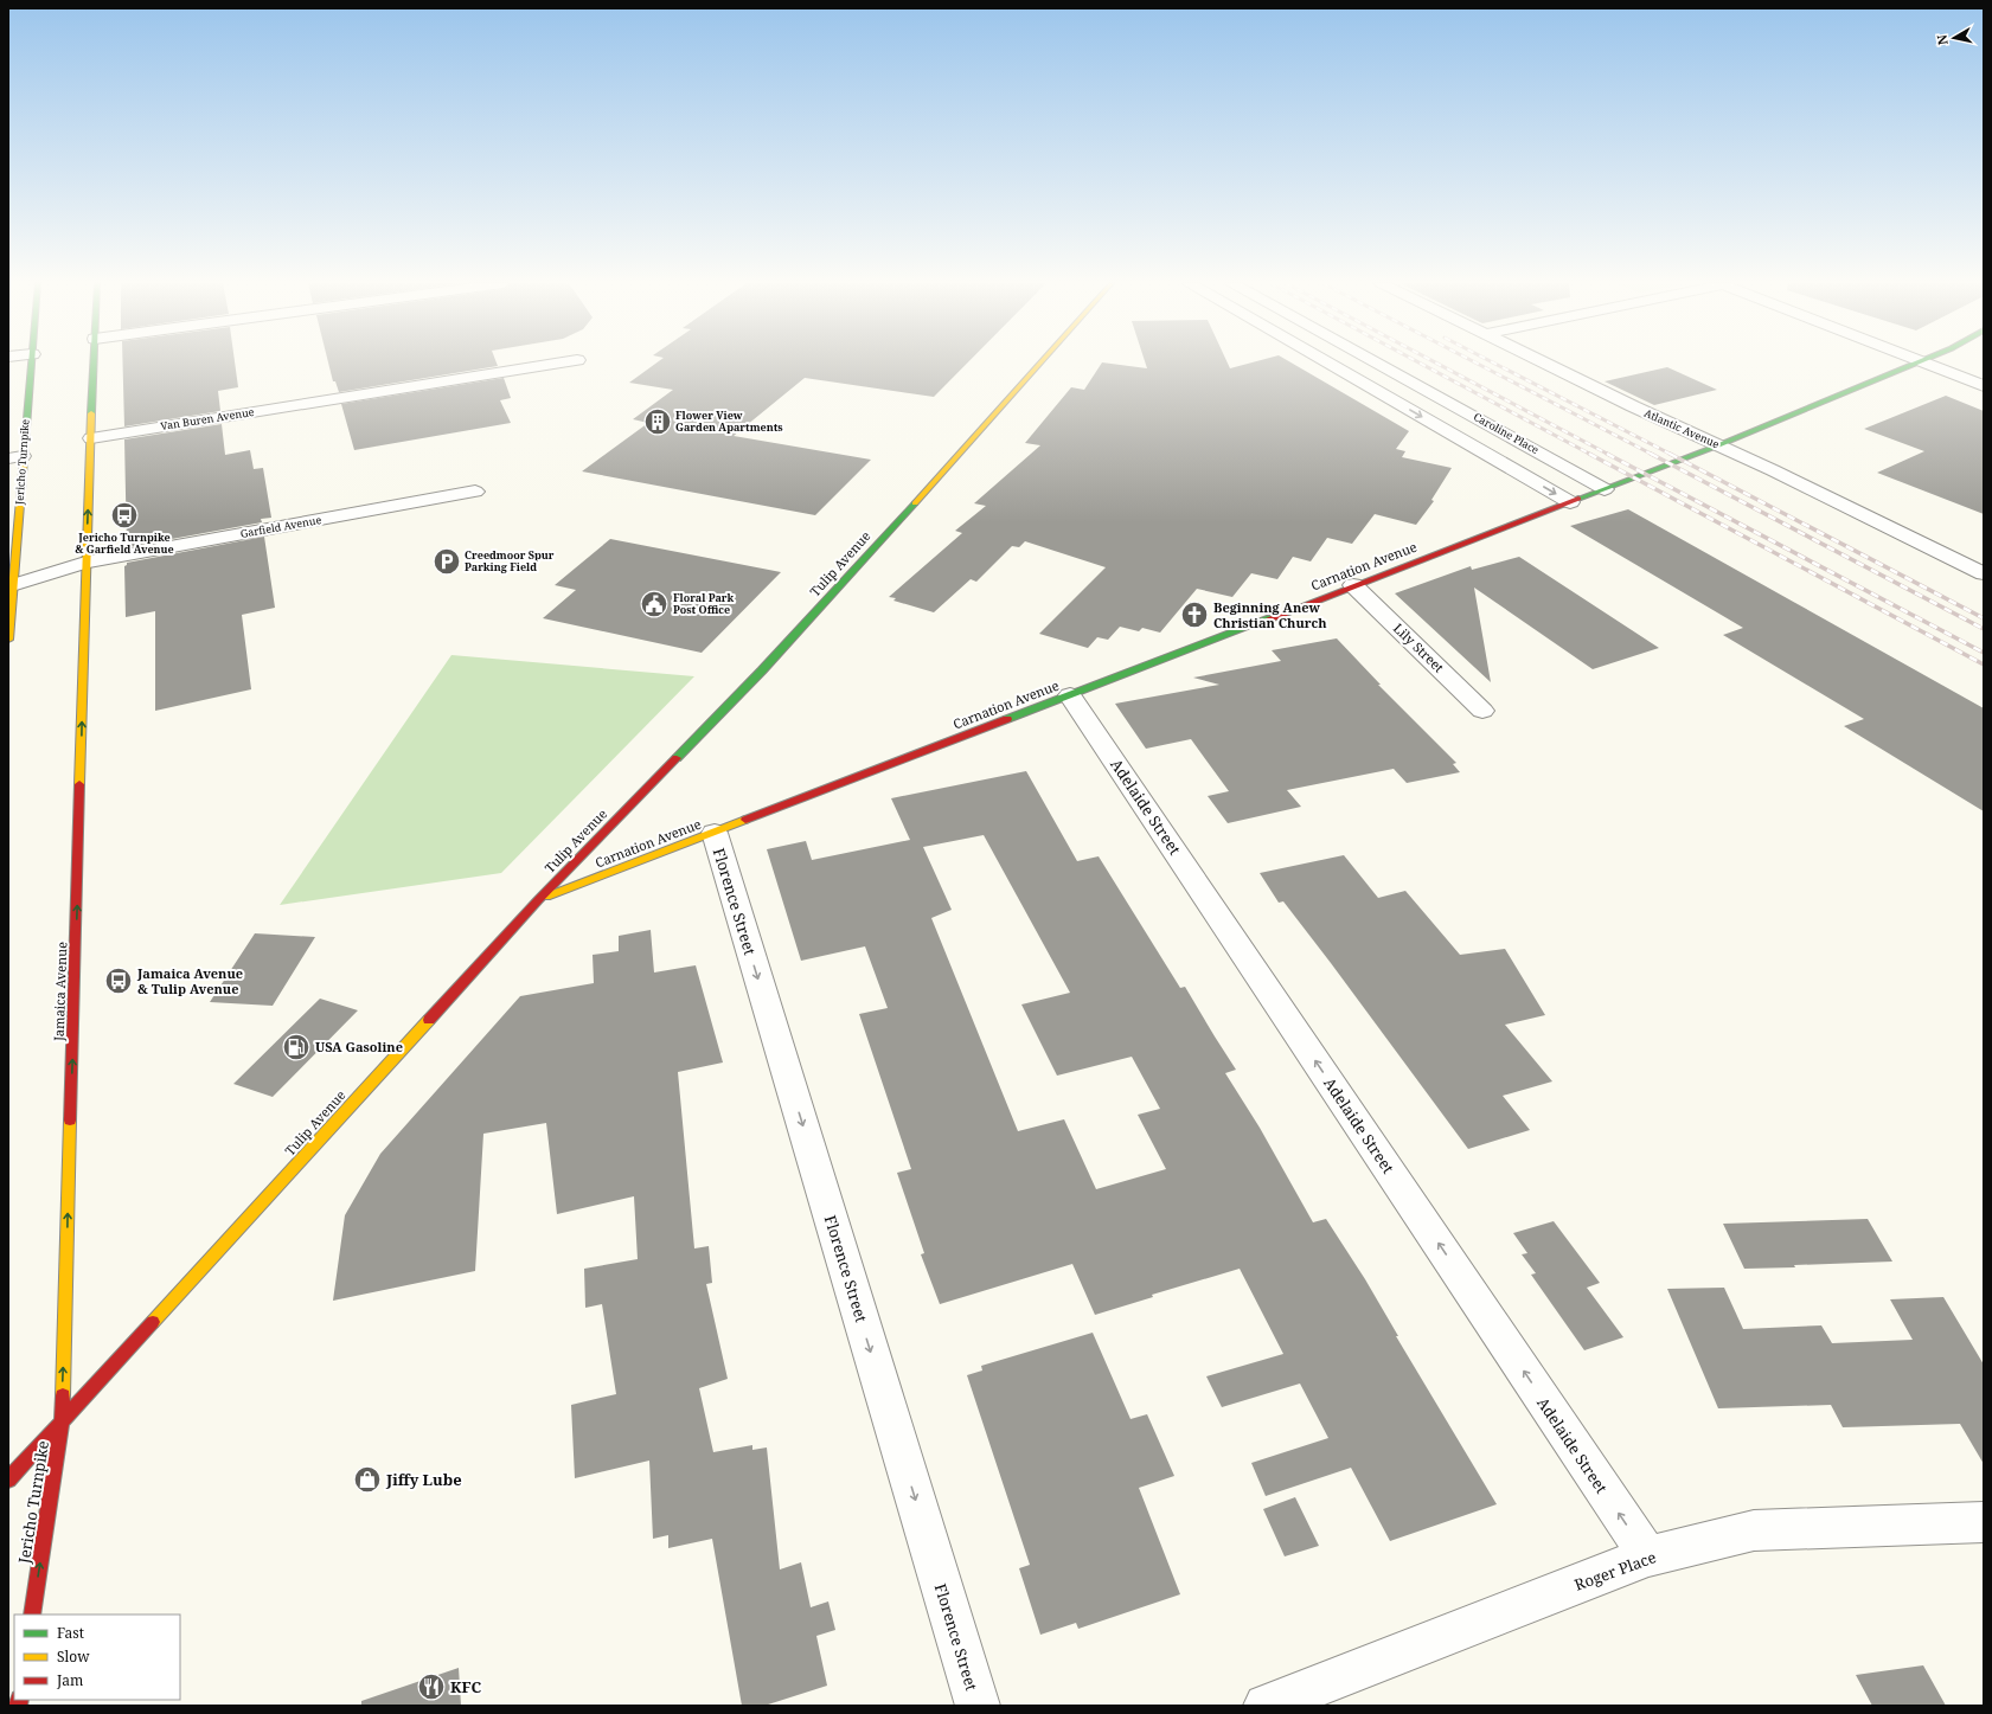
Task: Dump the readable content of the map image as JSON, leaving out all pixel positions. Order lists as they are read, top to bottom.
{
  "streets": {
    "main road": [
      "Jericho Turnpike",
      "Tulip Avenue",
      "Carnation Avenue",
      "Jamaica Avenue"
    ],
    "street": [
      "Van Buren Avenue",
      "Atlantic Avenue",
      "Caroline Place",
      "Garfield Avenue",
      "Lily Street",
      "Adelaide Street",
      "Florence Street",
      "Roger Place"
    ]
  },
  "crossings": [
    ["Atlantic Avenue", "Carnation Avenue"],
    ["Caroline Place", "Carnation Avenue"],
    ["Jericho Turnpike", "Garfield Avenue"],
    ["Jericho Turnpike", "Tulip Avenue"],
    ["Jericho Turnpike", "Jamaica Avenue"],
    ["Garfield Avenue", "Jamaica Avenue"],
    ["Tulip Avenue", "Carnation Avenue"],
    ["Tulip Avenue", "Jamaica Avenue"],
    ["Carnation Avenue", "Lily Street"],
    ["Carnation Avenue", "Adelaide Street"],
    ["Carnation Avenue", "Florence Street"],
    ["Adelaide Street", "Roger Place"]
  ],
  "one_way": [
    "Jericho Turnpike",
    "Adelaide Street",
    "Florence Street",
    "Jamaica Avenue"
  ],
  "places": {
    "building": ["Flower View Garden Apartments"],
    "bus stop": ["Jericho Turnpike & Garfield Avenue", "Jamaica Avenue & Tulip Avenue"],
    "parking": ["Creedmoor Spur Parking Field"],
    "public building": ["Floral Park Post Office"],
    "church": ["Beginning Anew Christian Church"],
    "fuel station": ["USA Gasoline"],
    "shop": ["Jiffy Lube"],
    "restaurant": ["KFC"]
  },
  "legend": ["Fast", "Slow", "Jam"],
  "north": "left"
}
